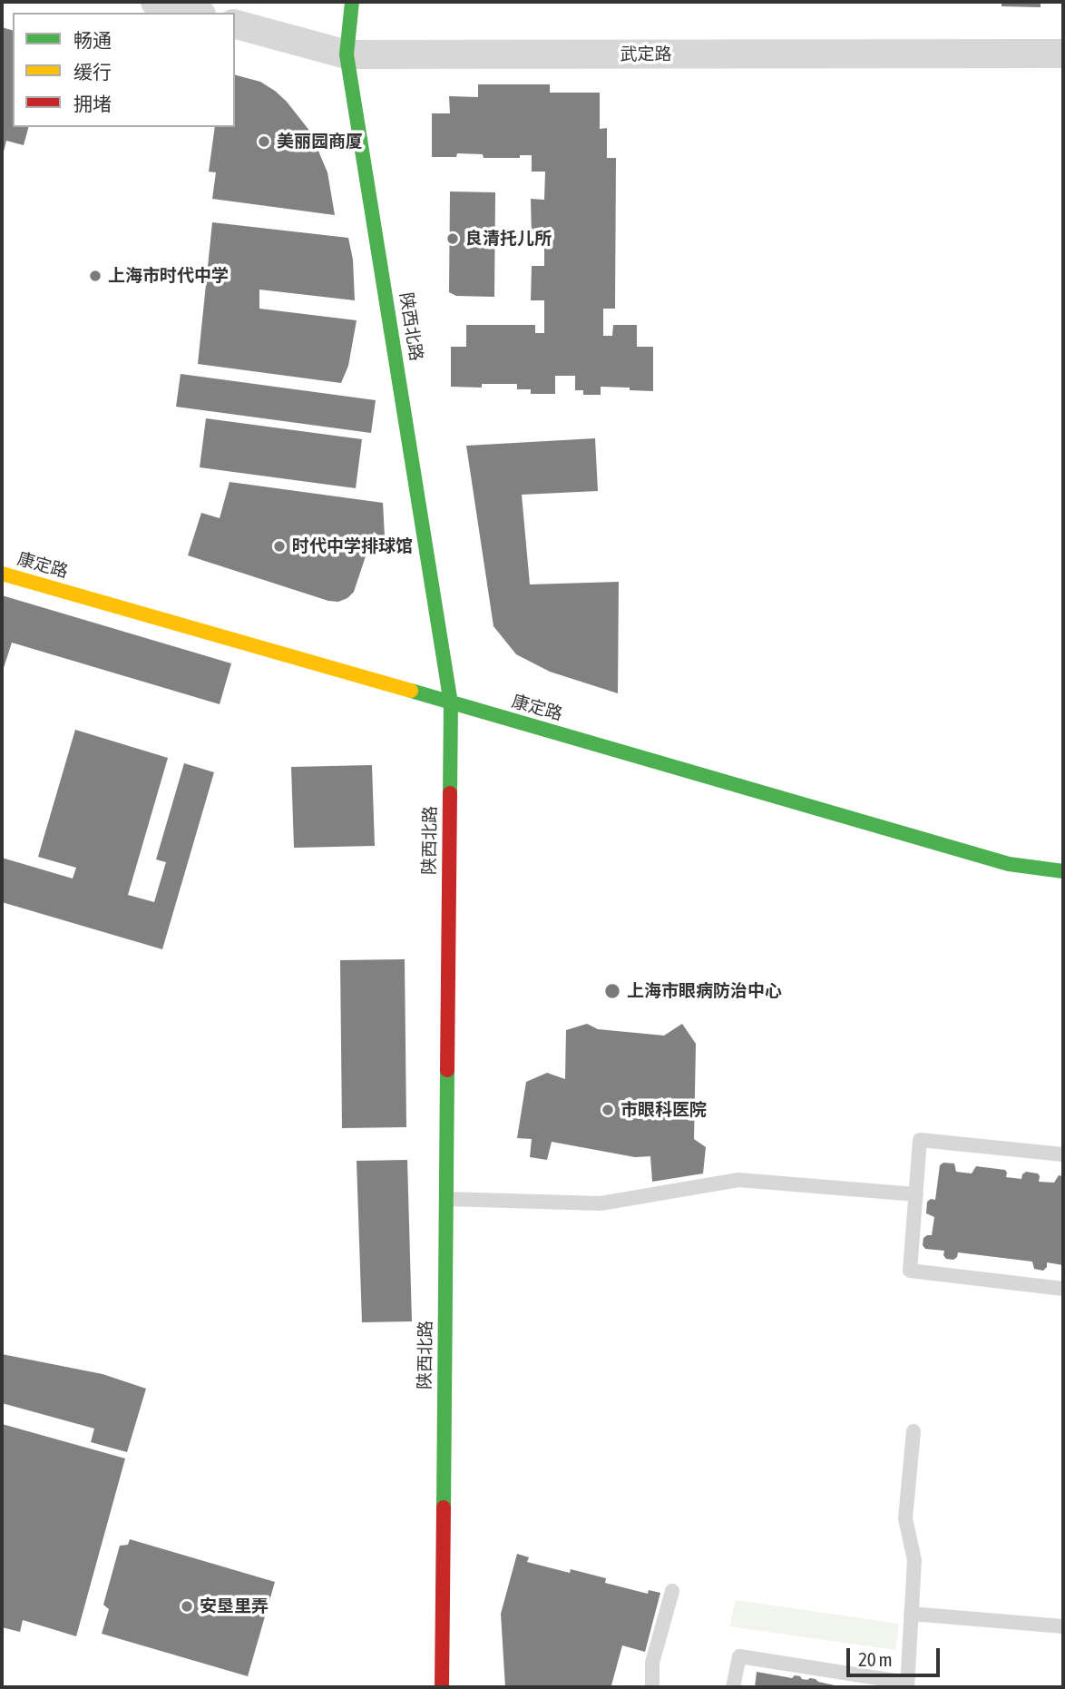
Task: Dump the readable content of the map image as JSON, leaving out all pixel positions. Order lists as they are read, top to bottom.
{
  "streets": {
    "main road": ["陕西北路", "康定路"],
    "street": ["武定路"]
  },
  "crossings": [
    ["武定路", "陕西北路"],
    ["陕西北路", "康定路"]
  ],
  "places": [
    "美丽园商厦",
    "良清托儿所",
    "上海市时代中学",
    "时代中学排球馆",
    "上海市眼病防治中心",
    "市眼科医院",
    "安垦里弄"
  ],
  "legend": ["畅通", "缓行", "拥堵"],
  "scale_bar": "20 m"
}
